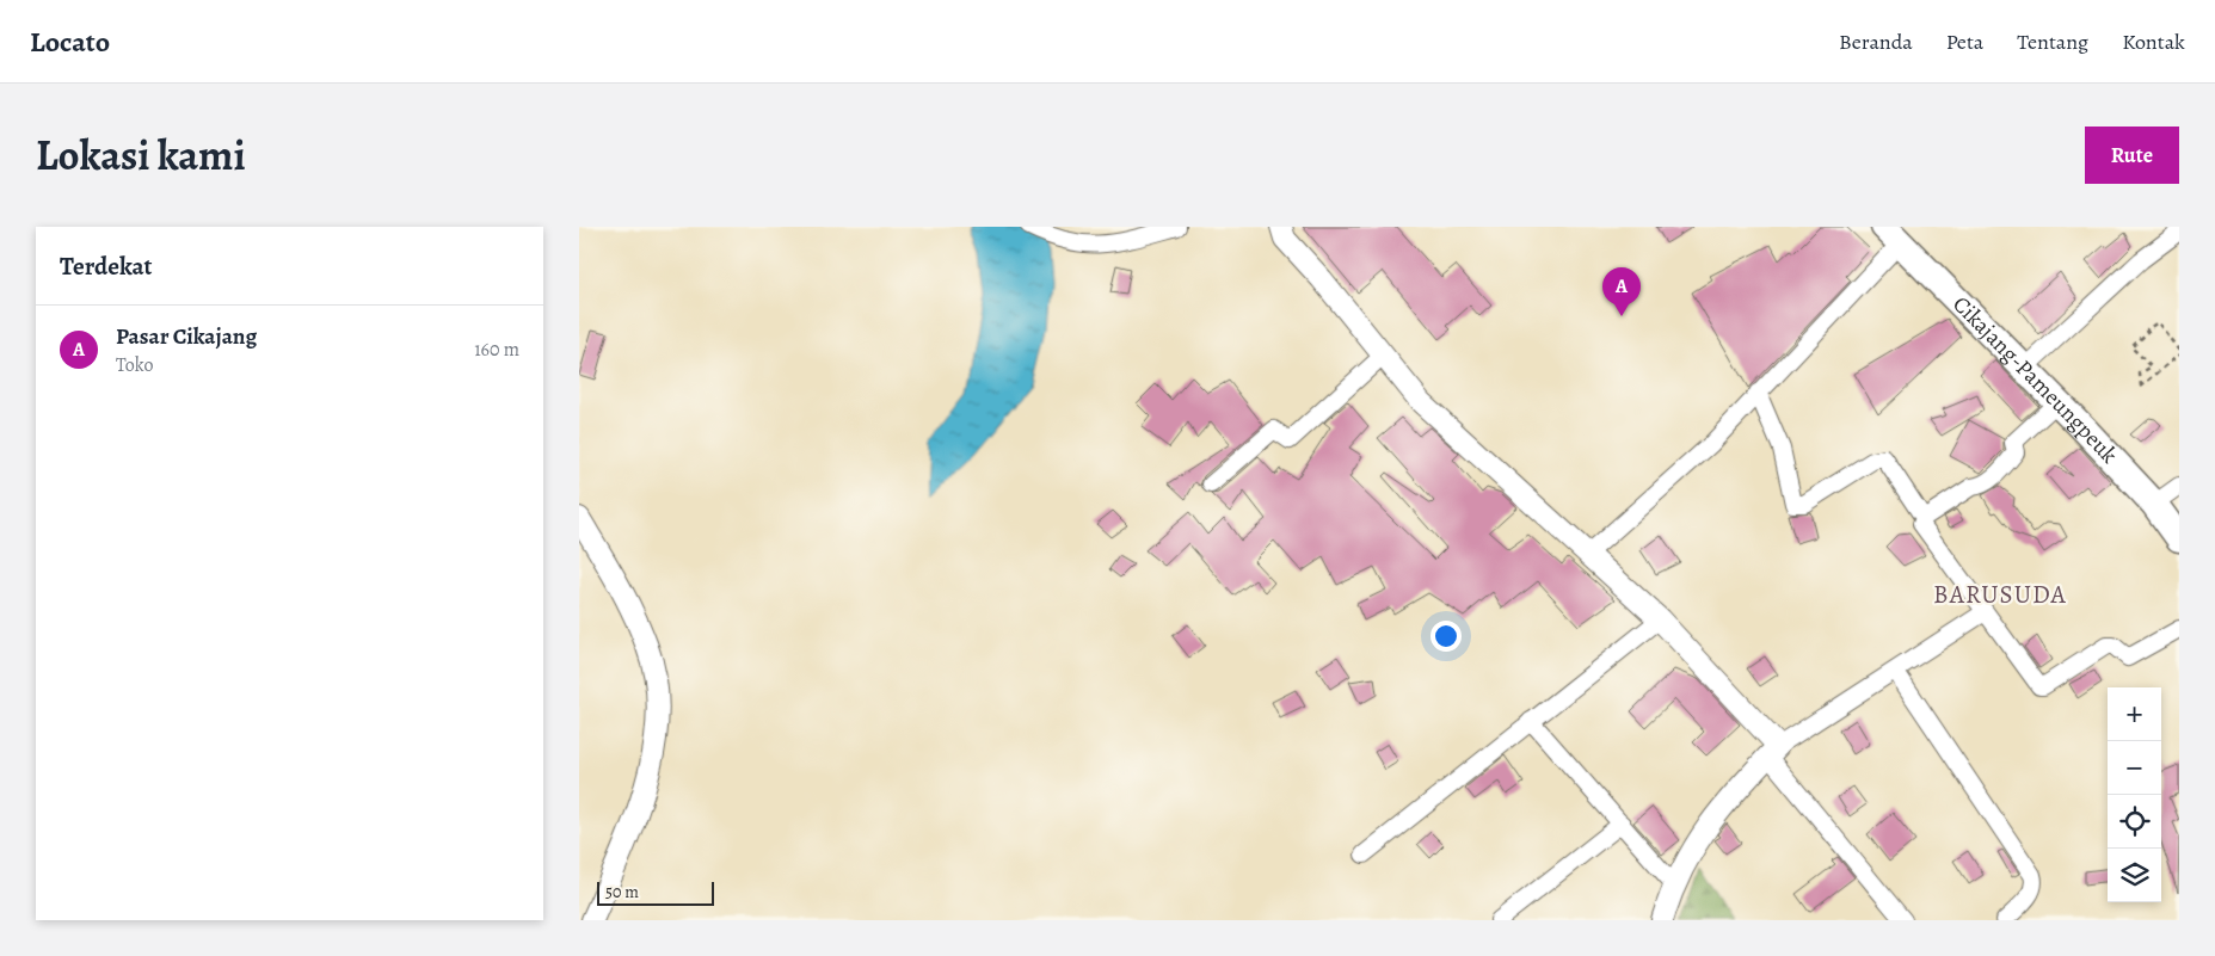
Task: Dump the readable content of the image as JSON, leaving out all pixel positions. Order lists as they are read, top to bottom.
{
  "streets": {
    "main road": ["Cikajang-Pameungpeuk"]
  },
  "districts": ["BARUSUDA"],
  "scale_bar": "50 m",
  "page": {
    "header": "Locato",
    "nav": [
      "Beranda",
      "Peta",
      "Tentang",
      "Kontak"
    ],
    "title": "Lokasi kami",
    "buttons": "Rute",
    "heading": "Terdekat",
    "pins": "A",
    "list": [
      {
        "mark": "A",
        "name": "Pasar Cikajang",
        "note": "Toko",
        "value": "160 m"
      }
    ],
    "map_buttons": ["+", "−"],
    "scale": "50 m"
  }
}
